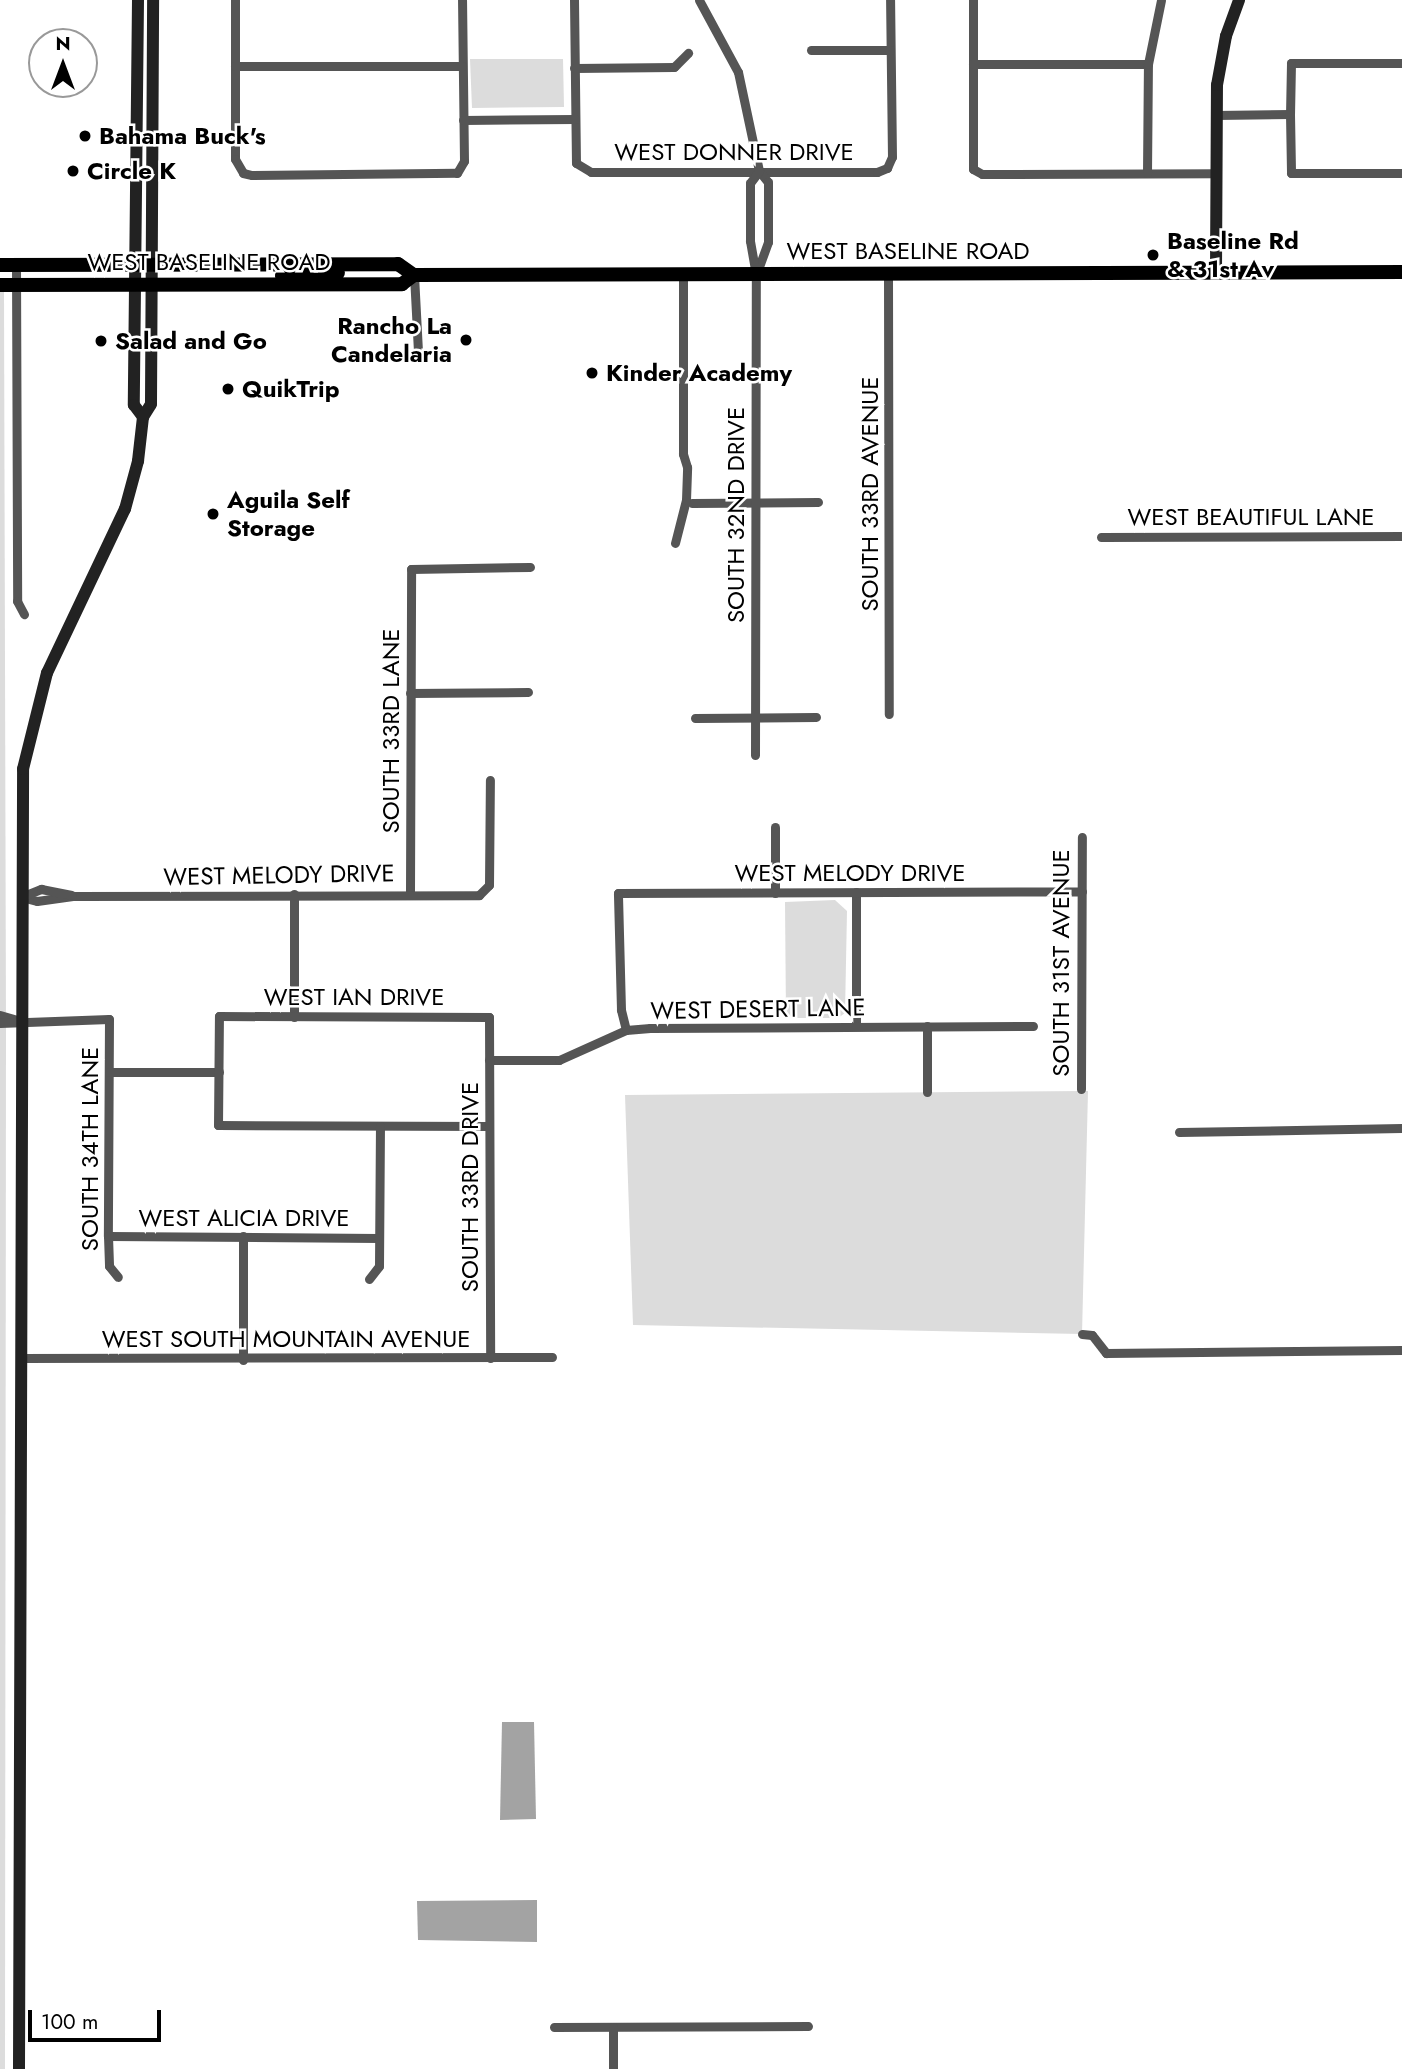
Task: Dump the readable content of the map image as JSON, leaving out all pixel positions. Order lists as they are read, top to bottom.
{
  "streets": {
    "main road": ["WEST BASELINE ROAD"],
    "street": [
      "WEST DONNER DRIVE",
      "SOUTH 33RD AVENUE",
      "SOUTH 32ND DRIVE",
      "WEST BEAUTIFUL LANE",
      "SOUTH 33RD LANE",
      "WEST MELODY DRIVE",
      "SOUTH 31ST AVENUE",
      "WEST IAN DRIVE",
      "WEST DESERT LANE",
      "SOUTH 34TH LANE",
      "SOUTH 33RD DRIVE",
      "WEST ALICIA DRIVE",
      "WEST SOUTH MOUNTAIN AVENUE"
    ]
  },
  "crossings": [
    ["WEST BASELINE ROAD", "SOUTH 33RD AVENUE"],
    ["WEST BASELINE ROAD", "SOUTH 32ND DRIVE"],
    ["SOUTH 33RD LANE", "WEST MELODY DRIVE"],
    ["WEST MELODY DRIVE", "SOUTH 31ST AVENUE"],
    ["WEST MELODY DRIVE", "WEST DESERT LANE"],
    ["WEST IAN DRIVE", "SOUTH 33RD DRIVE"],
    ["WEST DESERT LANE", "SOUTH 33RD DRIVE"],
    ["SOUTH 34TH LANE", "WEST ALICIA DRIVE"],
    ["SOUTH 33RD DRIVE", "WEST SOUTH MOUNTAIN AVENUE"]
  ],
  "places": [
    "Bahama Buck's",
    "Circle K",
    "Baseline Rd & 31st Av",
    "Rancho La Candelaria",
    "Salad and Go",
    "Kinder Academy",
    "QuikTrip",
    "Aguila Self Storage"
  ],
  "scale_bar": "100 m",
  "north": "top"
}
